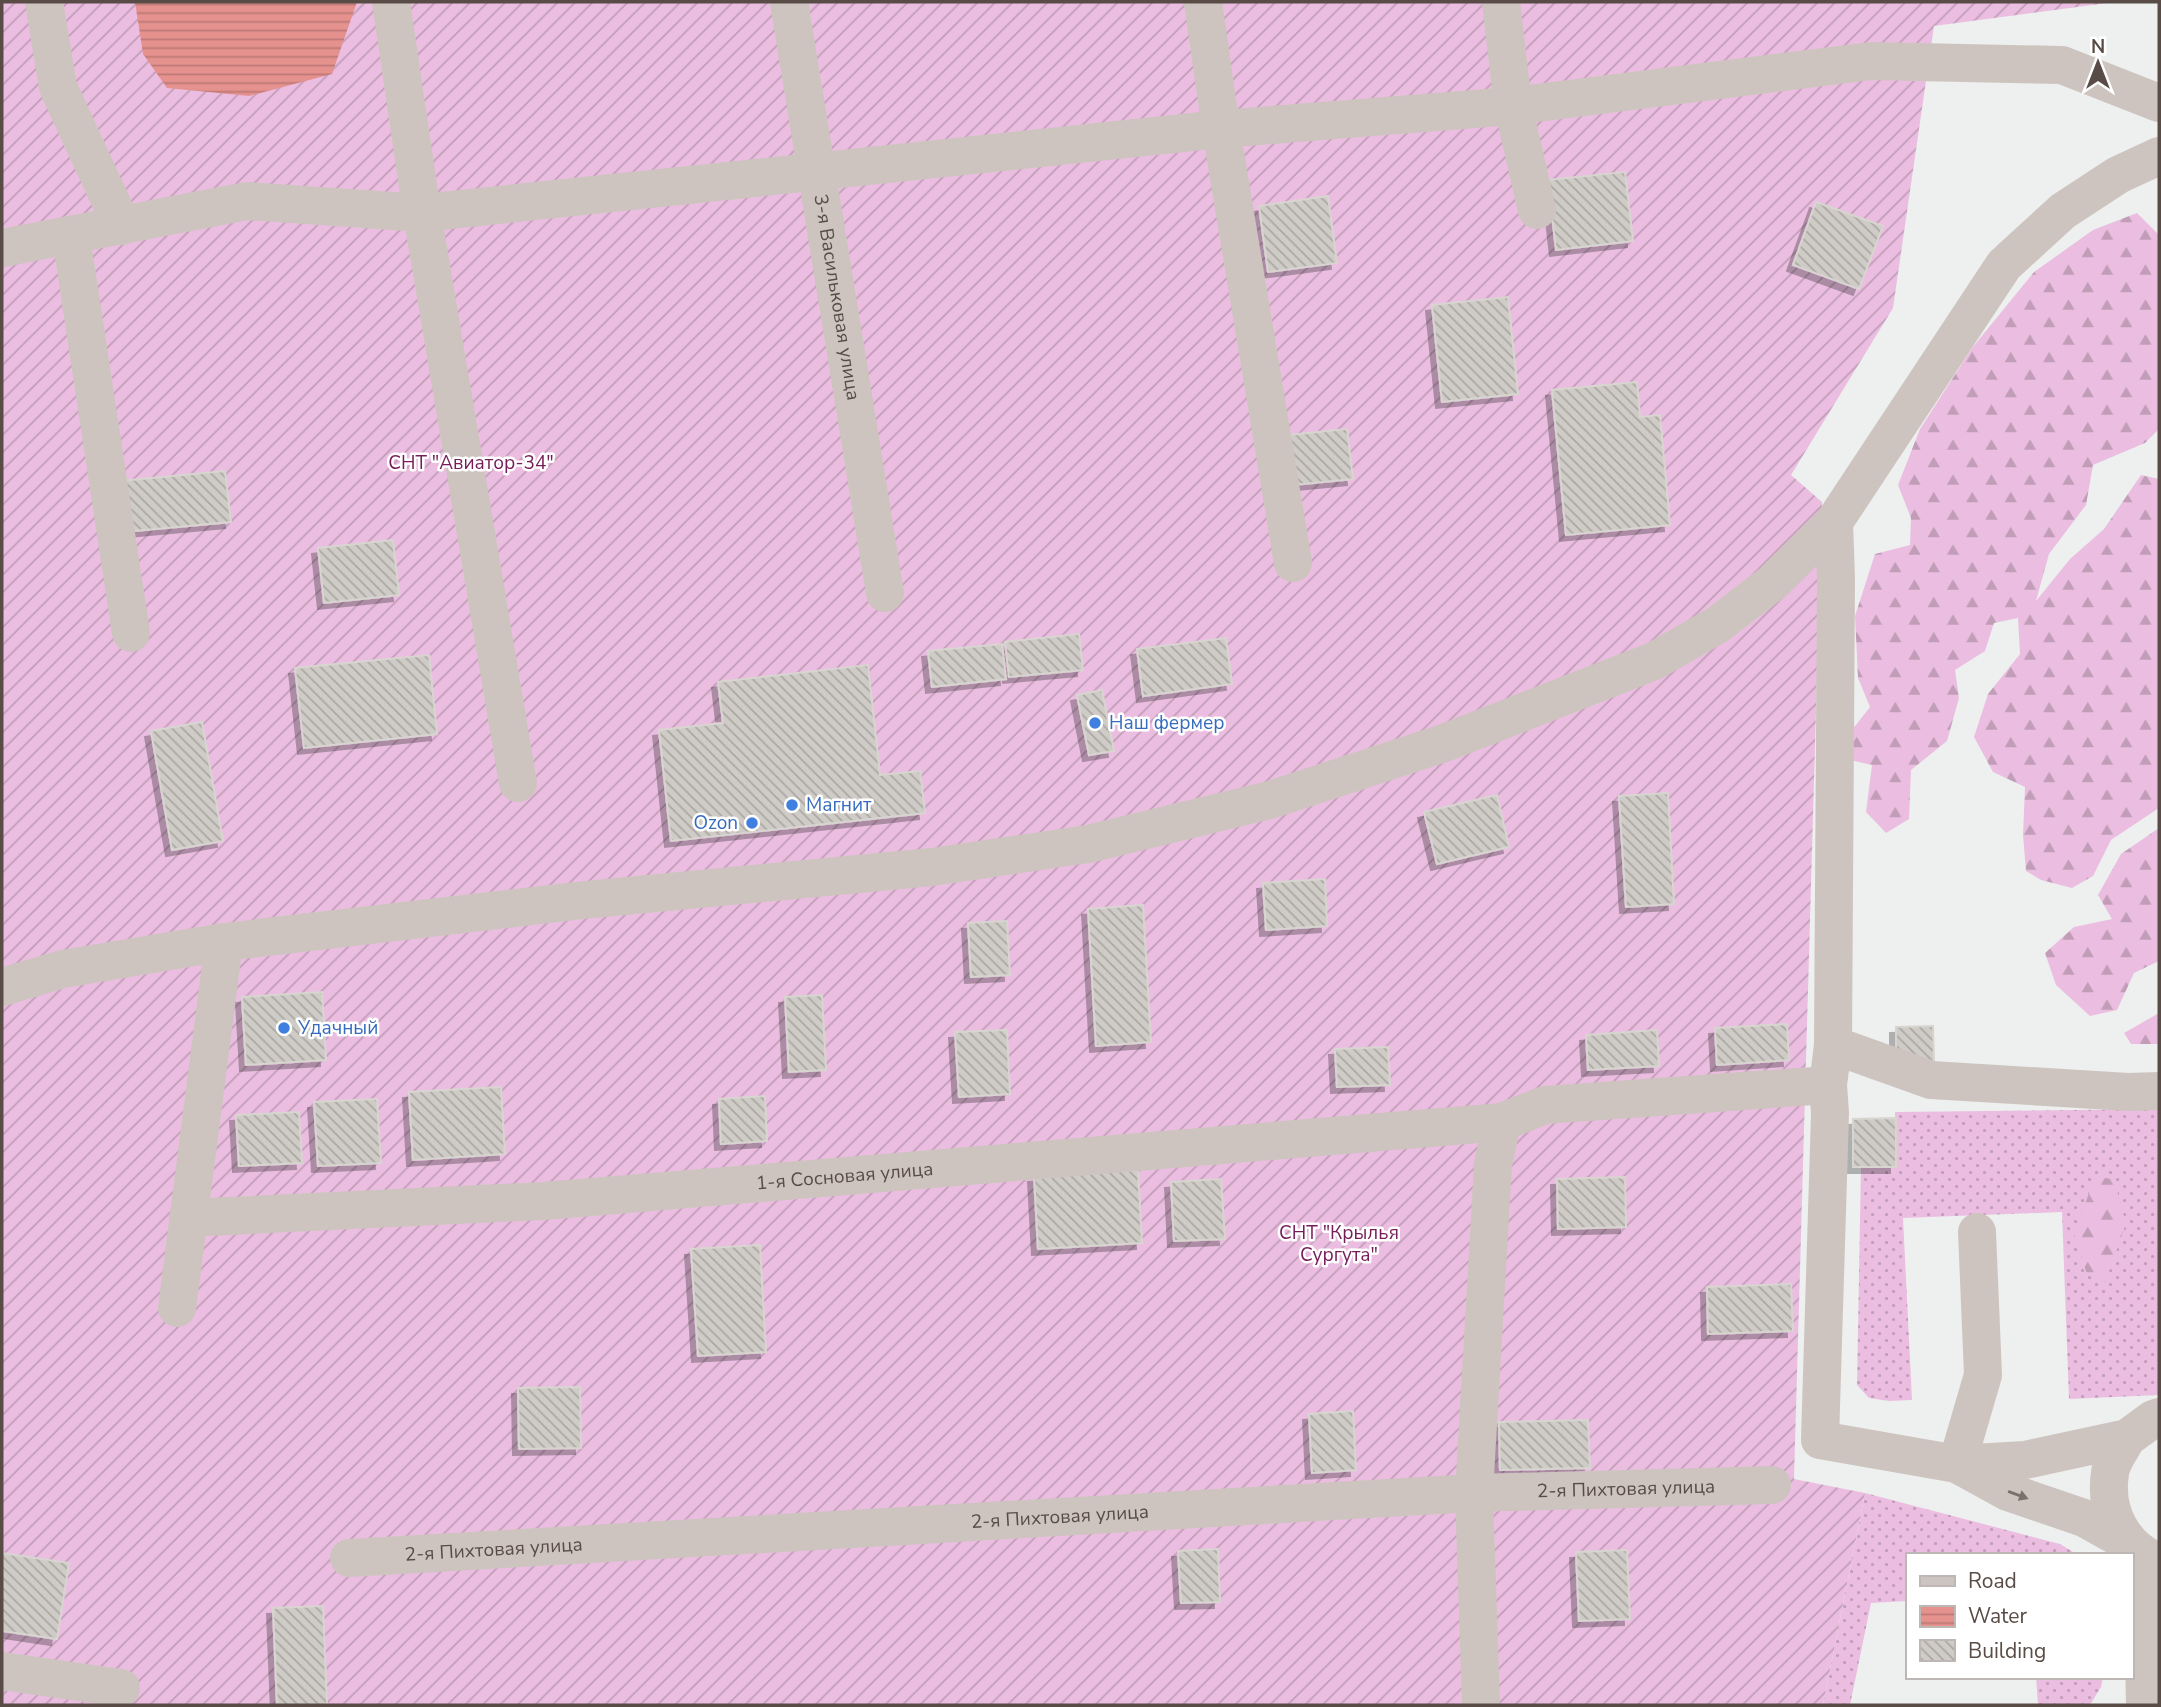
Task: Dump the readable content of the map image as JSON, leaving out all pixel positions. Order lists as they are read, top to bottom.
{
  "streets": {
    "street": ["3-я Васильковая улица", "1-я Сосновая улица", "2-я Пихтовая улица"]
  },
  "parks": ["СНТ \"Авиатор-34\"", "CНТ \"Крылья Сургута\""],
  "places": [
    "Наш фермер",
    "Магнит",
    "Ozon",
    "Удачный"
  ],
  "legend": ["Road", "Water", "Building"],
  "north": "top"
}
